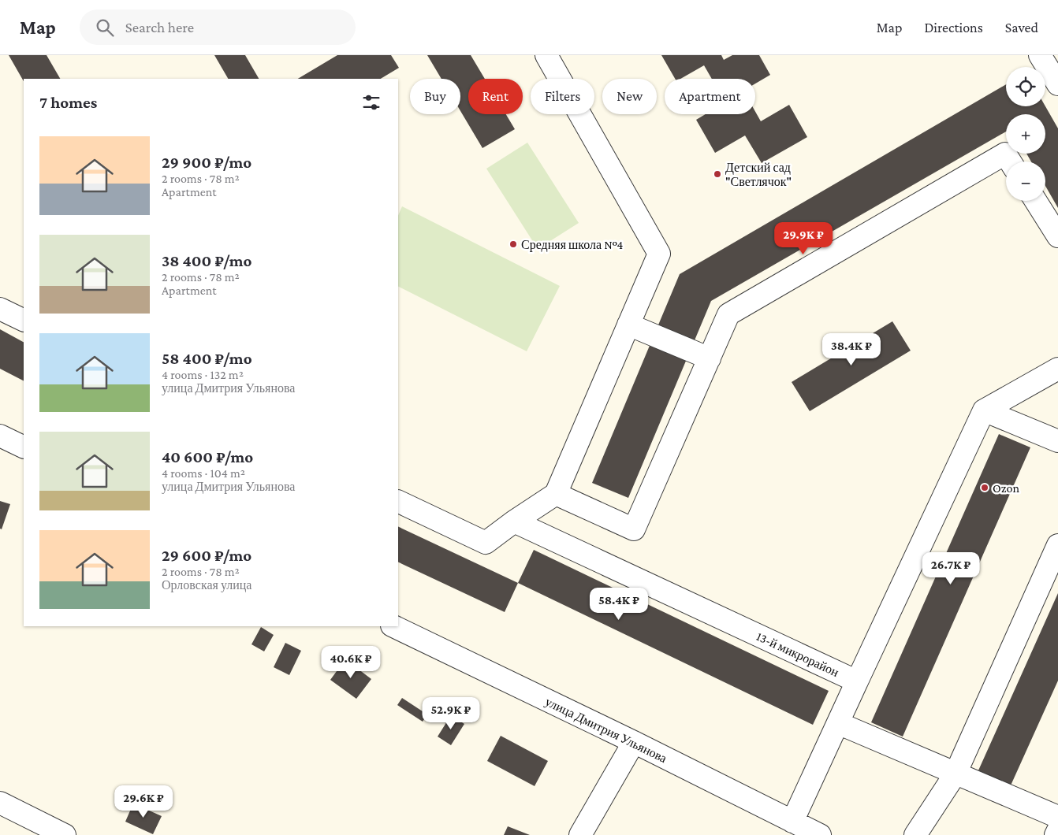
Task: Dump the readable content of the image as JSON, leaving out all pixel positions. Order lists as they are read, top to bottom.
{
  "streets": {
    "street": ["13-й микрорайон", "улица Дмитрия Ульянова"]
  },
  "places": ["Детский сад \"Светлячок\"", "Средняя школа №4", "Ozon"],
  "page": {
    "header": "Map",
    "search": "Search here",
    "nav": ["Map", "Directions", "Saved"],
    "map_buttons": ["+", "−"],
    "chip": [
      "Buy",
      "Rent",
      "Filters",
      "New",
      "Apartment"
    ],
    "heading": "7 homes",
    "list": [
      {
        "name": "29 900 ₽/mo",
        "note": "2 rooms · 78 m² · Apartment"
      },
      {
        "name": "38 400 ₽/mo",
        "note": "2 rooms · 78 m² · Apartment"
      },
      {
        "name": "58 400 ₽/mo",
        "note": "4 rooms · 132 m² · улица Дмитрия Ульянова"
      },
      {
        "name": "40 600 ₽/mo",
        "note": "4 rooms · 104 m² · улица Дмитрия Ульянова"
      },
      {
        "name": "29 600 ₽/mo",
        "note": "2 rooms · 78 m² · Орловская улица"
      }
    ],
    "price": [
      "29.9K ₽",
      "38.4K ₽",
      "26.7K ₽",
      "58.4K ₽",
      "40.6K ₽",
      "52.9K ₽",
      "29.6K ₽"
    ]
  }
}
